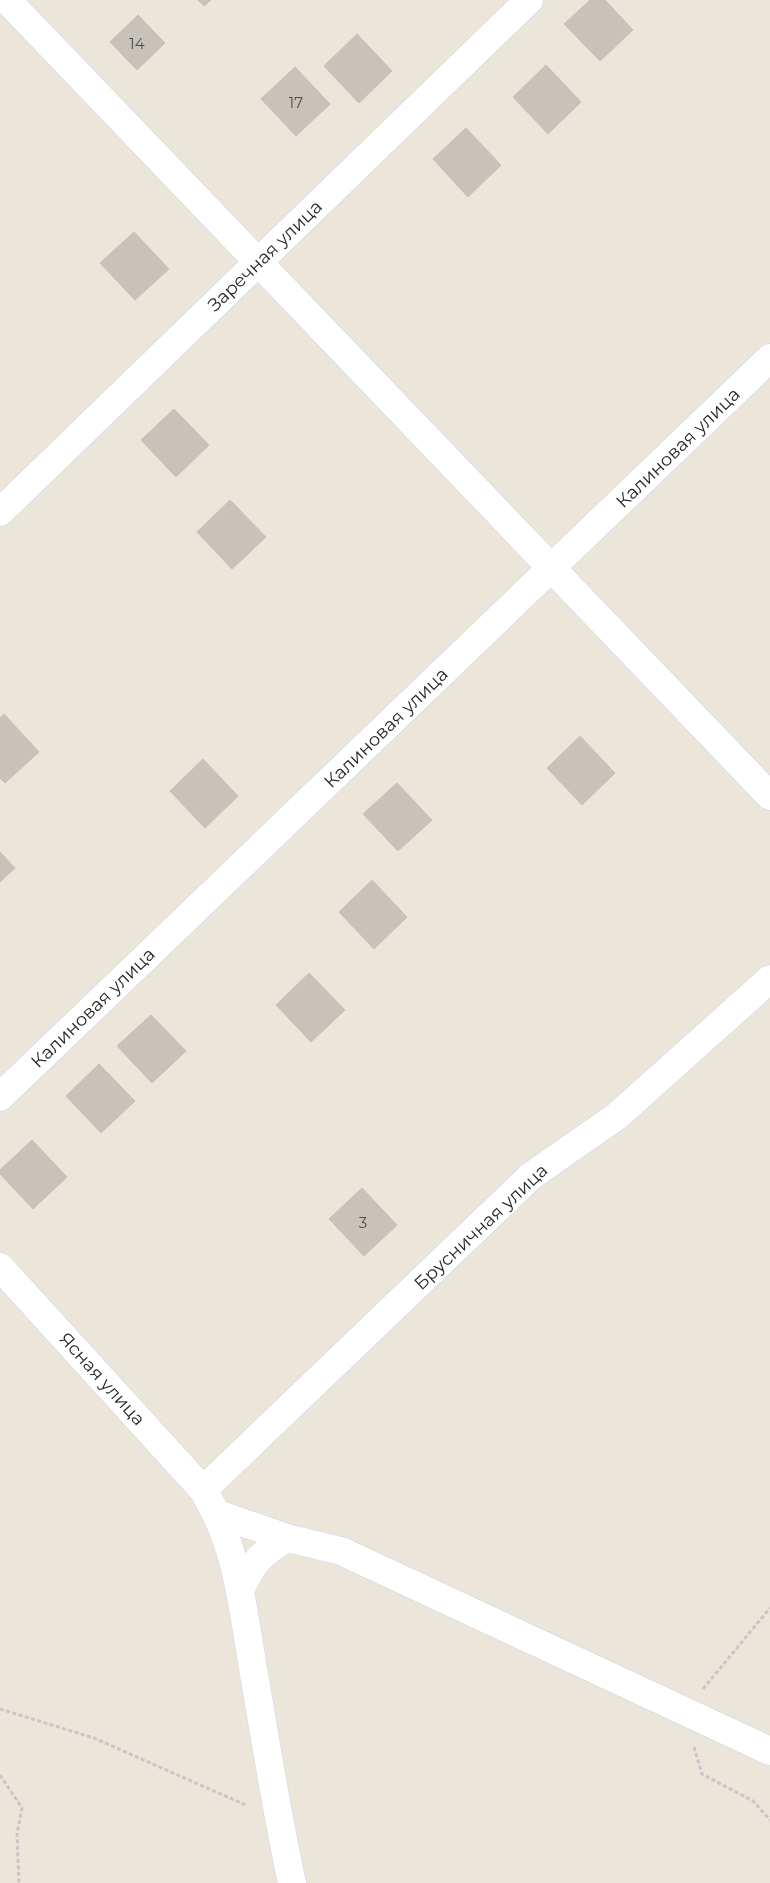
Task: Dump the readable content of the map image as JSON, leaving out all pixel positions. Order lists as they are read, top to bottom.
{
  "streets": {
    "street": [
      "Заречная улица",
      "Калиновая улица",
      "Брусничная улица",
      "Ясная улица"
    ]
  },
  "crossings": [
    ["Брусничная улица", "Ясная улица"]
  ],
  "house_numbers": ["14", "17", "3"]
}
